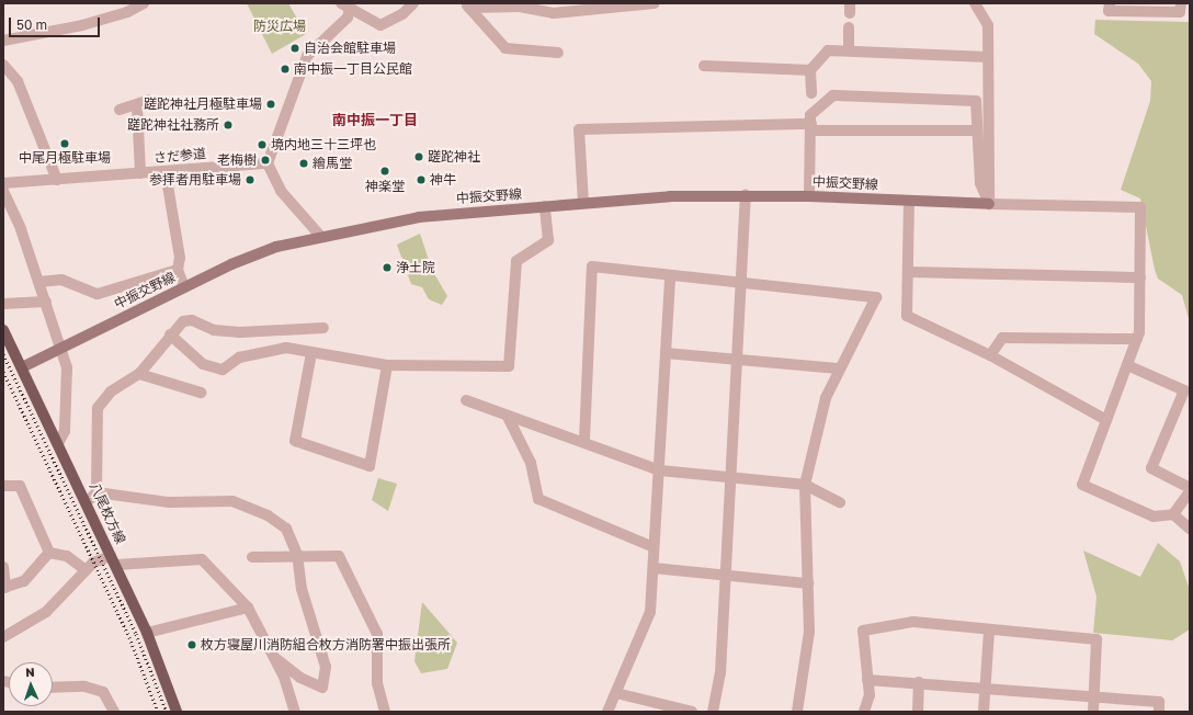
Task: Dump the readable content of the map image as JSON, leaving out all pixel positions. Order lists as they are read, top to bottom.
{
  "streets": {
    "main road": ["八尾枚方線"],
    "street": ["さだ参道", "中振交野線"]
  },
  "crossings": [
    ["中振交野線", "八尾枚方線"]
  ],
  "districts": ["南中振一丁目"],
  "parks": ["防災広場"],
  "places": [
    "自治会館駐車場",
    "南中振一丁目公民館",
    "蹉跎神社月極駐車場",
    "蹉跎神社社務所",
    "中尾月極駐車場",
    "境内地三十三坪也",
    "蹉跎神社",
    "老梅樹",
    "繪馬堂",
    "神楽堂",
    "参拝者用駐車場",
    "神牛",
    "浄土院",
    "枚方寝屋川消防組合枚方消防署中振出張所"
  ],
  "scale_bar": "50 m",
  "north": "top"
}
